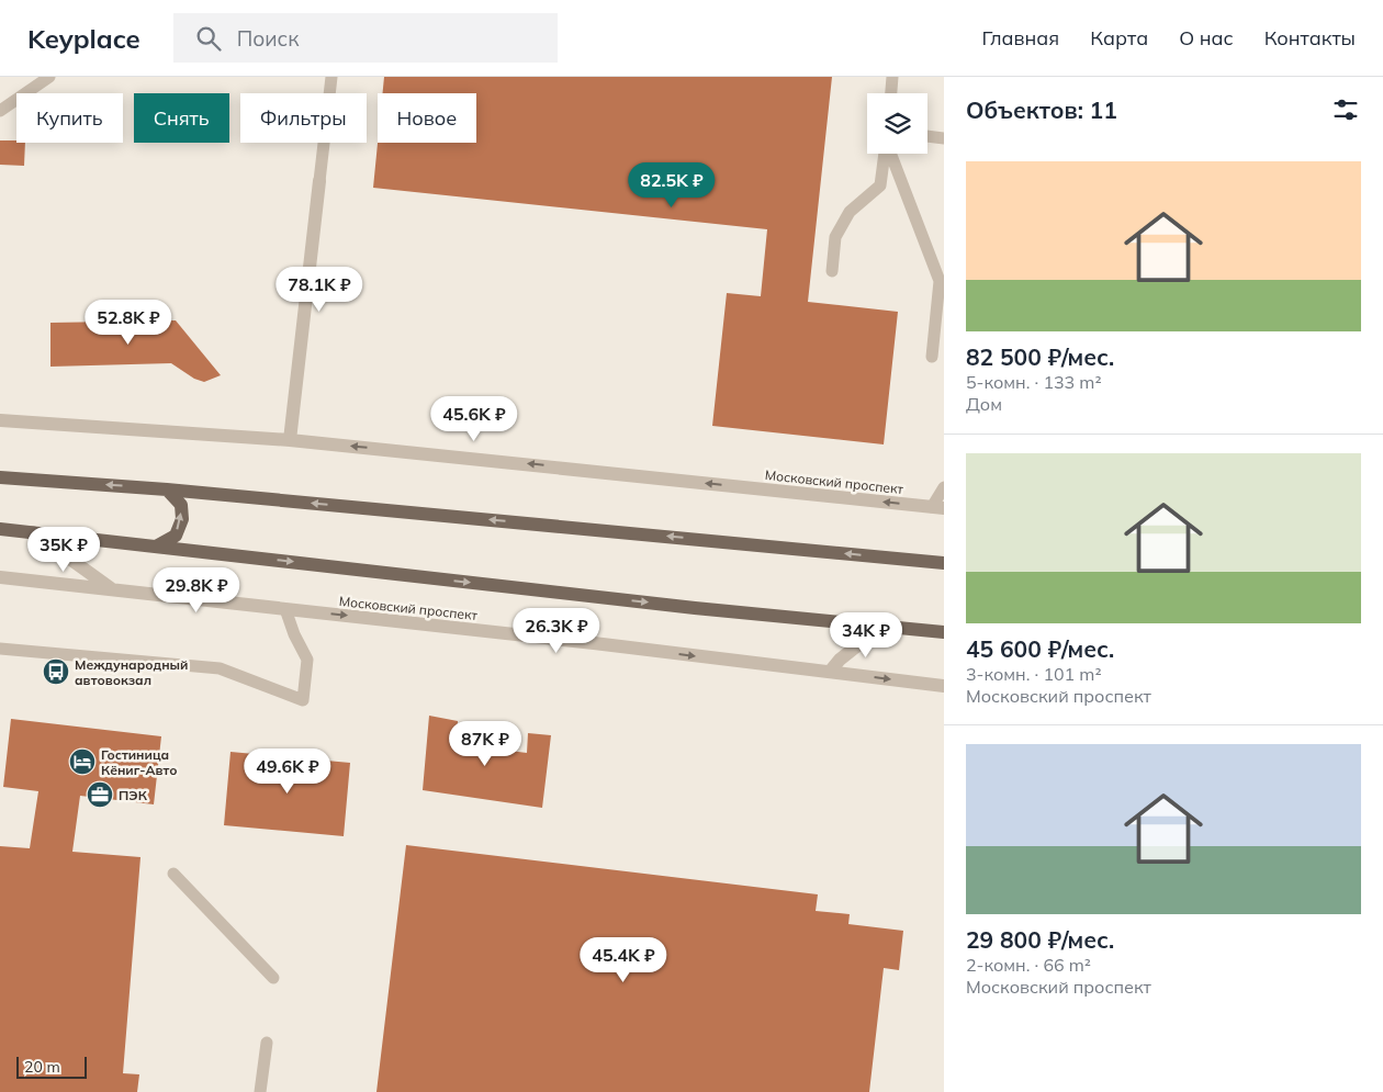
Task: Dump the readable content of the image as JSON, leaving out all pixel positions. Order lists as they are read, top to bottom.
{
  "streets": {
    "street": ["Московский проспект"]
  },
  "places": {
    "bus stop": ["Международный автовокзал"],
    "hotel": ["Гостиница Кёниг-Авто"],
    "office": ["ПЭК"]
  },
  "scale_bar": "20 m",
  "page": {
    "header": "Keyplace",
    "search": "Поиск",
    "nav": [
      "Главная",
      "Карта",
      "О нас",
      "Контакты"
    ],
    "heading": "Объектов: 11",
    "chip": [
      "Купить",
      "Снять",
      "Фильтры",
      "Новое"
    ],
    "list": [
      {
        "name": "82 500 ₽/мес.",
        "note": "5-комн. · 133 m² · Дом"
      },
      {
        "name": "45 600 ₽/мес.",
        "note": "3-комн. · 101 m² · Московский проспект"
      },
      {
        "name": "29 800 ₽/мес.",
        "note": "2-комн. · 66 m² · Московский проспект"
      }
    ],
    "price": [
      "82.5K ₽",
      "78.1K ₽",
      "52.8K ₽",
      "45.6K ₽",
      "35K ₽",
      "29.8K ₽",
      "26.3K ₽",
      "34K ₽",
      "87K ₽",
      "49.6K ₽",
      "45.4K ₽"
    ],
    "scale": "20 m"
  }
}
